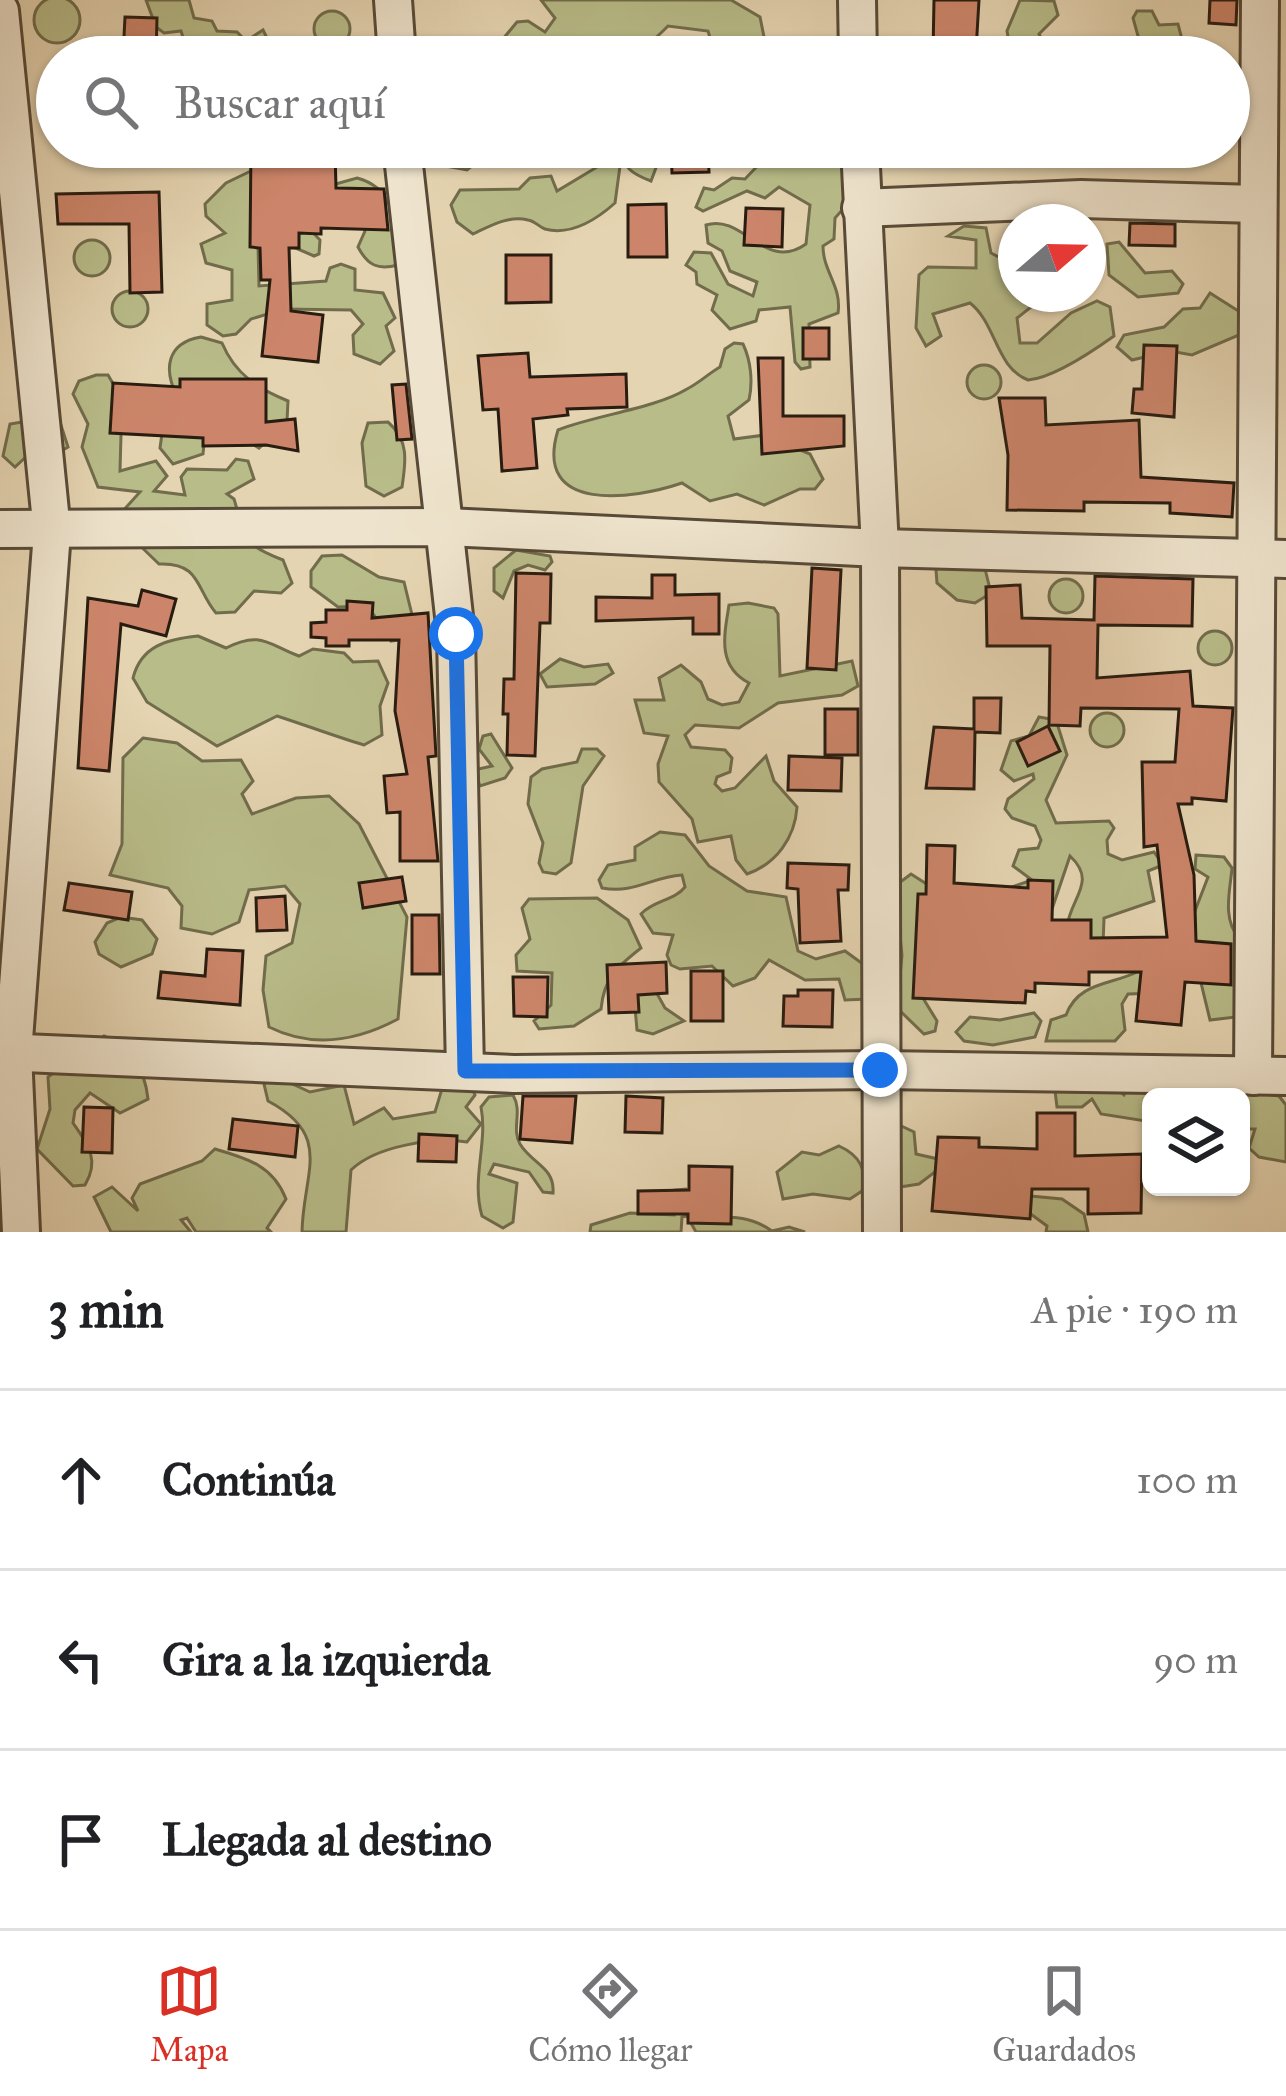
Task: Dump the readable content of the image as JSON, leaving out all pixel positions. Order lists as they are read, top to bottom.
{
  "north": "right",
  "page": {
    "search": "Buscar aquí",
    "heading": ["3 min", "A pie · 190 m"],
    "list": [
      ["Continúa", "100 m"],
      ["Gira a la izquierda", "90 m"],
      "Llegada al destino"
    ],
    "nav": ["Mapa", "Cómo llegar", "Guardados"]
  }
}
